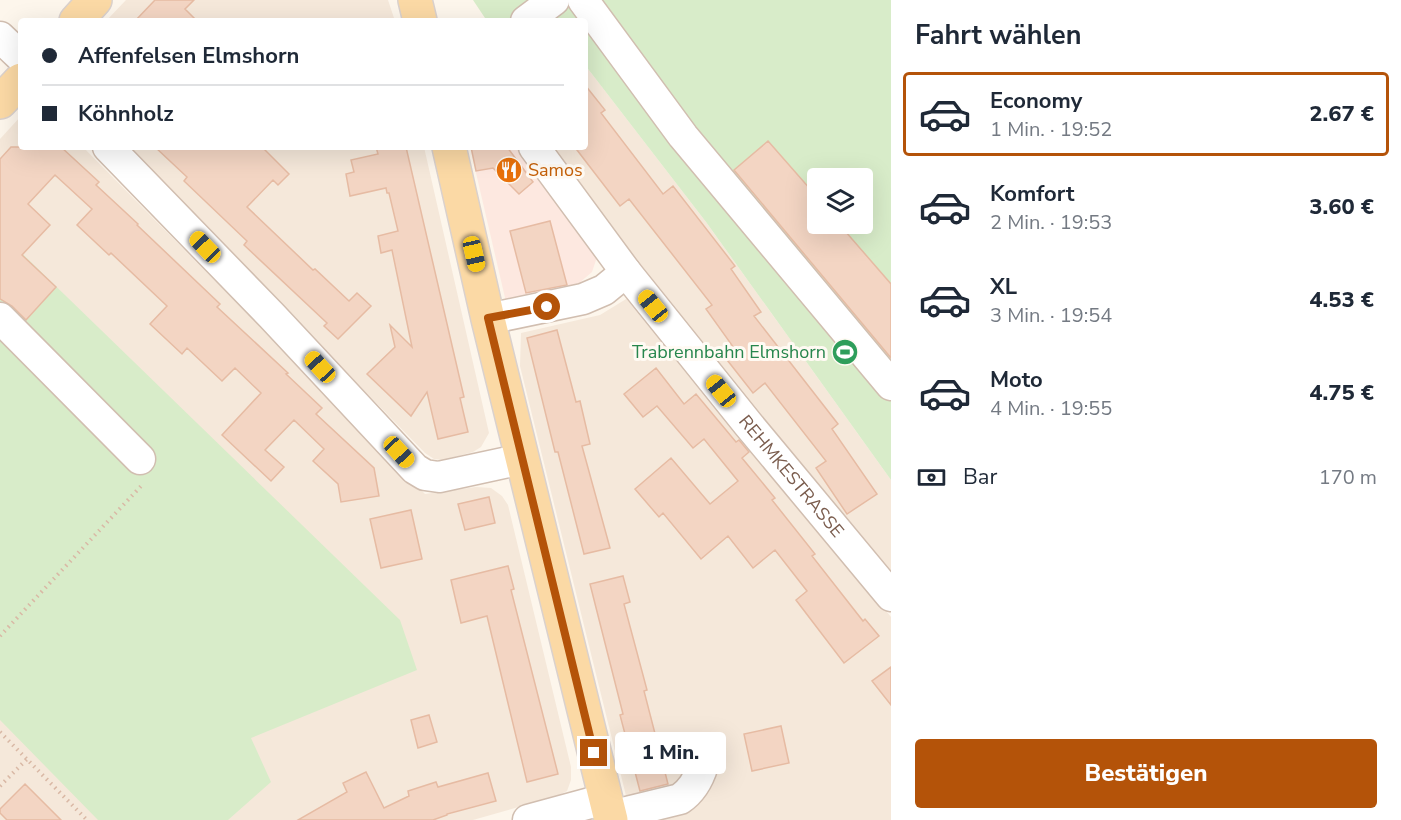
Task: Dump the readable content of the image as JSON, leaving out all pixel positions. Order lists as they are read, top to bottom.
{
  "streets": {
    "street": ["REHMKESTRASSE"]
  },
  "places": {
    "restaurant": ["Samos"],
    "sports": ["Trabrennbahn Elmshorn"]
  },
  "page": {
    "heading": "Fahrt wählen",
    "banner": ["Affenfelsen Elmshorn", "Köhnholz"],
    "list": [
      {
        "name": "Economy",
        "note": "1 Min. · 19:52",
        "value": "2.67 €"
      },
      {
        "name": "Komfort",
        "note": "2 Min. · 19:53",
        "value": "3.60 €"
      },
      {
        "name": "XL",
        "note": "3 Min. · 19:54",
        "value": "4.53 €"
      },
      {
        "name": "Moto",
        "note": "4 Min. · 19:55",
        "value": "4.75 €"
      }
    ],
    "pay": ["Bar", "170 m"],
    "buttons": "Bestätigen",
    "bubble": "1 Min."
  }
}
